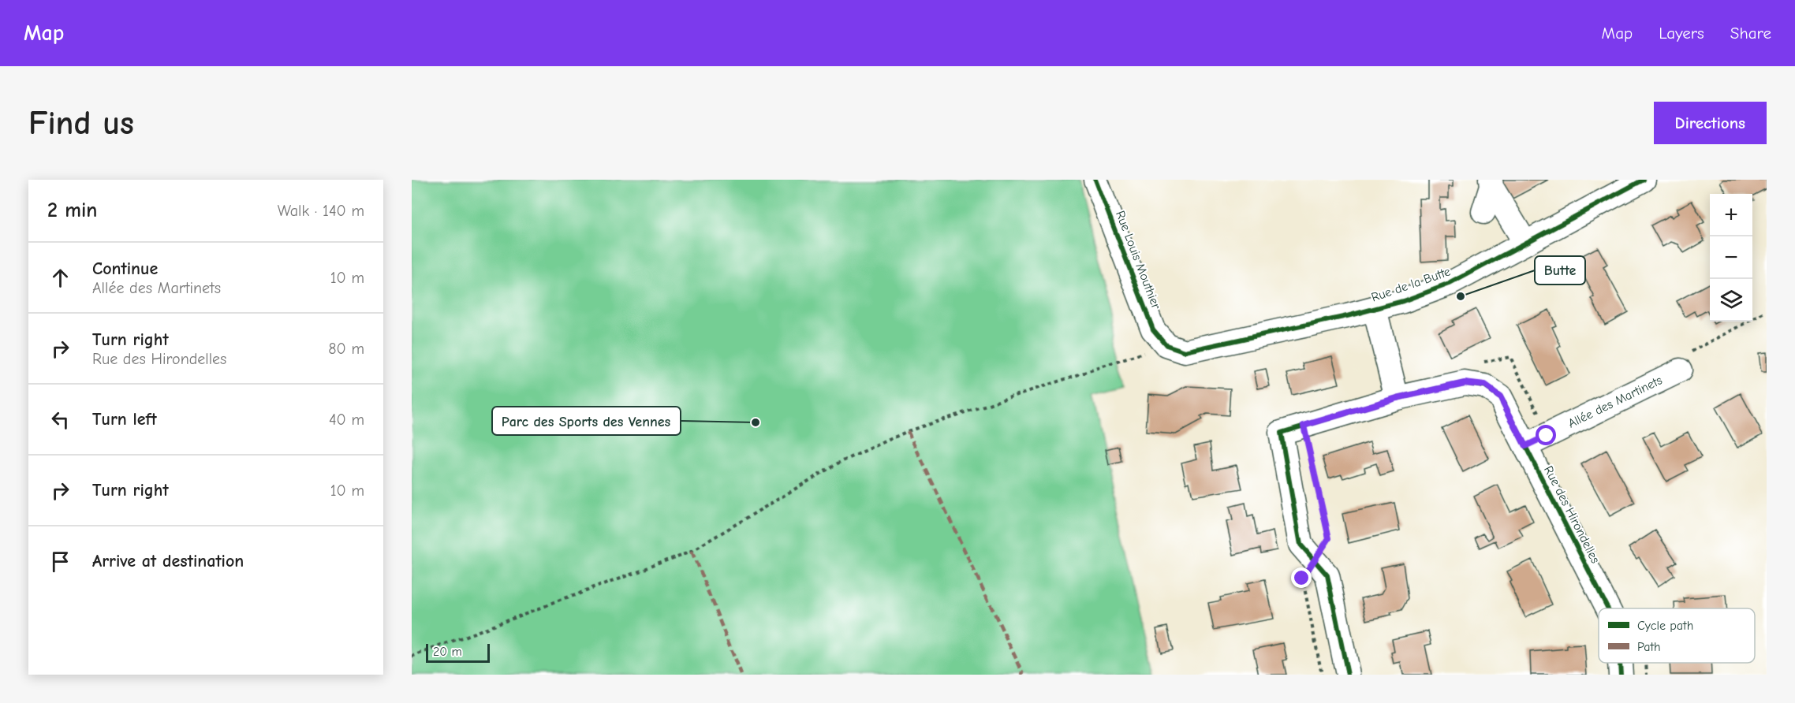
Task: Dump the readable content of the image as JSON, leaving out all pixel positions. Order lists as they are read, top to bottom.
{
  "streets": {
    "street": [
      "Rue Louis Mouthier",
      "Rue de la Butte",
      "Allée des Martinets",
      "Rue des Hirondelles"
    ]
  },
  "crossings": [
    ["Rue Louis Mouthier", "Rue de la Butte"],
    ["Allée des Martinets", "Rue des Hirondelles"]
  ],
  "places": ["Butte", "Parc des Sports des Vennes"],
  "legend": ["Cycle path", "Path"],
  "scale_bar": "20 m",
  "page": {
    "header": "Map",
    "nav": ["Map", "Layers", "Share"],
    "buttons": "Directions",
    "title": "Find us",
    "heading": ["2 min", "Walk · 140 m"],
    "map_buttons": ["+", "−"],
    "list": [
      ["Continue", "Allée des Martinets", "10 m"],
      ["Turn right", "Rue des Hirondelles", "80 m"],
      ["Turn left", "40 m"],
      ["Turn right", "10 m"],
      "Arrive at destination"
    ],
    "scale": "20 m"
  }
}
